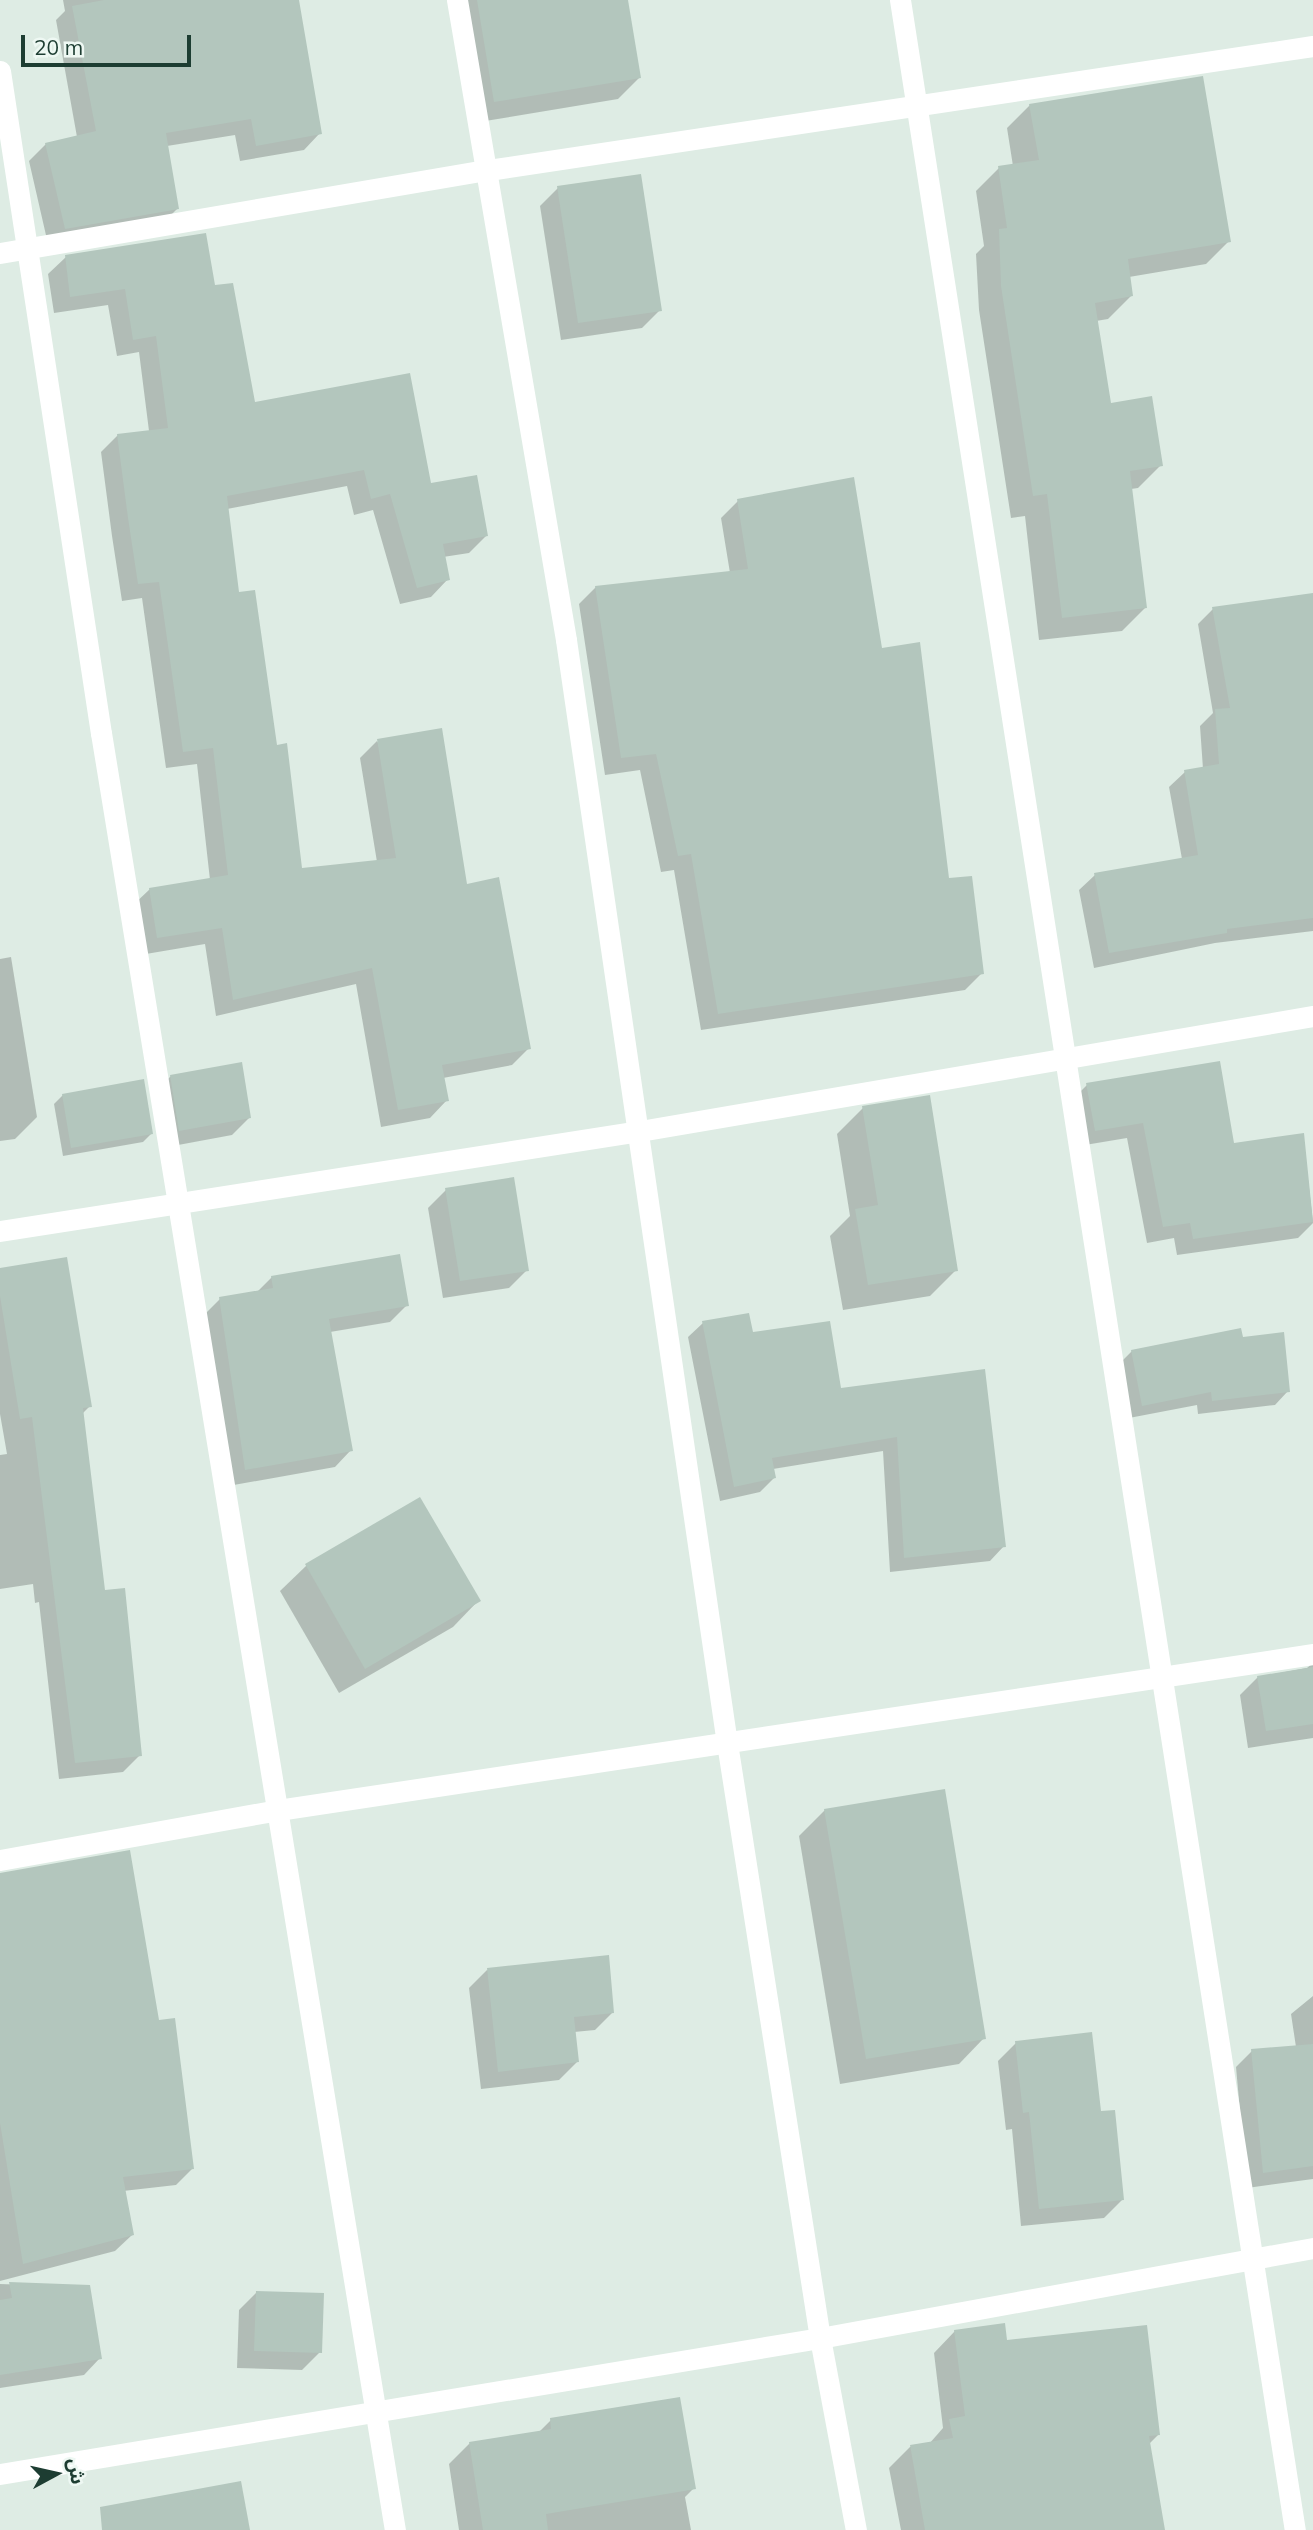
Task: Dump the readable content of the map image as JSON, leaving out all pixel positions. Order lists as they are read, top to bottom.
{
  "scale_bar": "20 m",
  "north": "right"
}
